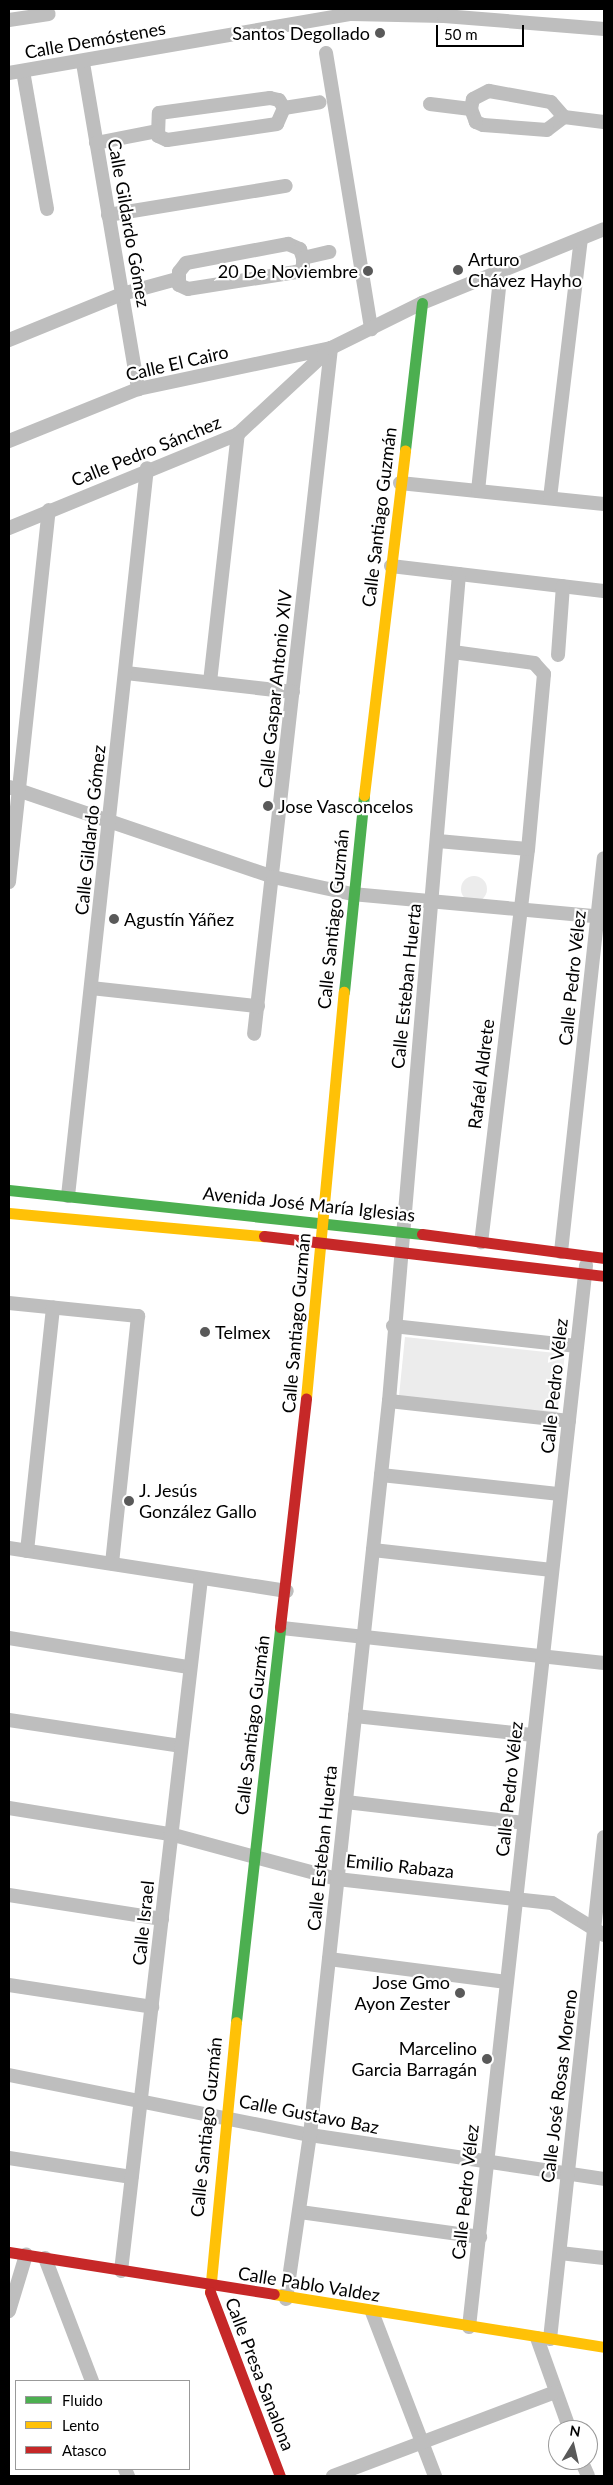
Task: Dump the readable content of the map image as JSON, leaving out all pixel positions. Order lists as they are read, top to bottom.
{
  "streets": {
    "street": [
      "Calle Demóstenes",
      "Calle Gildardo Gómez",
      "Calle El Cairo",
      "Calle Pedro Sánchez",
      "Calle Santiago Guzmán",
      "Calle Gaspar Antonio XIV",
      "Calle Pedro Vélez",
      "Calle Esteban Huerta",
      "Rafaél Aldrete",
      "Avenida José María Iglesias",
      "Emilio Rabaza",
      "Calle Israel",
      "Calle José Rosas Moreno",
      "Calle Gustavo Baz",
      "Calle Pablo Valdez",
      "Calle Presa Sanalona"
    ]
  },
  "crossings": [
    ["Calle Demóstenes", "Calle Gildardo Gómez"],
    ["Calle Gildardo Gómez", "Calle El Cairo"],
    ["Calle Gildardo Gómez", "Calle Pedro Sánchez"],
    ["Calle Gildardo Gómez", "Avenida José María Iglesias"],
    ["Calle El Cairo", "Calle Pedro Sánchez"],
    ["Calle El Cairo", "Calle Gaspar Antonio XIV"],
    ["Calle Pedro Sánchez", "Calle Santiago Guzmán"],
    ["Calle Pedro Sánchez", "Calle Gaspar Antonio XIV"],
    ["Calle Santiago Guzmán", "Avenida José María Iglesias"],
    ["Calle Santiago Guzmán", "Emilio Rabaza"],
    ["Calle Santiago Guzmán", "Calle Gustavo Baz"],
    ["Calle Santiago Guzmán", "Calle Pablo Valdez"],
    ["Calle Santiago Guzmán", "Calle Presa Sanalona"],
    ["Calle Pedro Vélez", "Avenida José María Iglesias"],
    ["Calle Pedro Vélez", "Emilio Rabaza"],
    ["Calle Pedro Vélez", "Calle Gustavo Baz"],
    ["Calle Pedro Vélez", "Calle Pablo Valdez"],
    ["Calle Esteban Huerta", "Rafaél Aldrete"],
    ["Calle Esteban Huerta", "Avenida José María Iglesias"],
    ["Calle Esteban Huerta", "Emilio Rabaza"],
    ["Calle Esteban Huerta", "Calle Gustavo Baz"],
    ["Calle Esteban Huerta", "Calle Pablo Valdez"],
    ["Rafaél Aldrete", "Avenida José María Iglesias"],
    ["Emilio Rabaza", "Calle Israel"],
    ["Emilio Rabaza", "Calle José Rosas Moreno"],
    ["Calle Israel", "Calle Gustavo Baz"],
    ["Calle Israel", "Calle Pablo Valdez"],
    ["Calle José Rosas Moreno", "Calle Gustavo Baz"],
    ["Calle José Rosas Moreno", "Calle Pablo Valdez"],
    ["Calle Pablo Valdez", "Calle Presa Sanalona"]
  ],
  "places": [
    "Santos Degollado",
    "Arturo Chávez Hayho",
    "20 De Noviembre",
    "Jose Vasconcelos",
    "Agustín Yáñez",
    "Telmex",
    "J. Jesús González Gallo",
    "Jose Gmo Ayon Zester",
    "Marcelino Garcia Barragán"
  ],
  "legend": ["Fluido", "Lento", "Atasco"],
  "scale_bar": "50 m",
  "north": "top"
}
